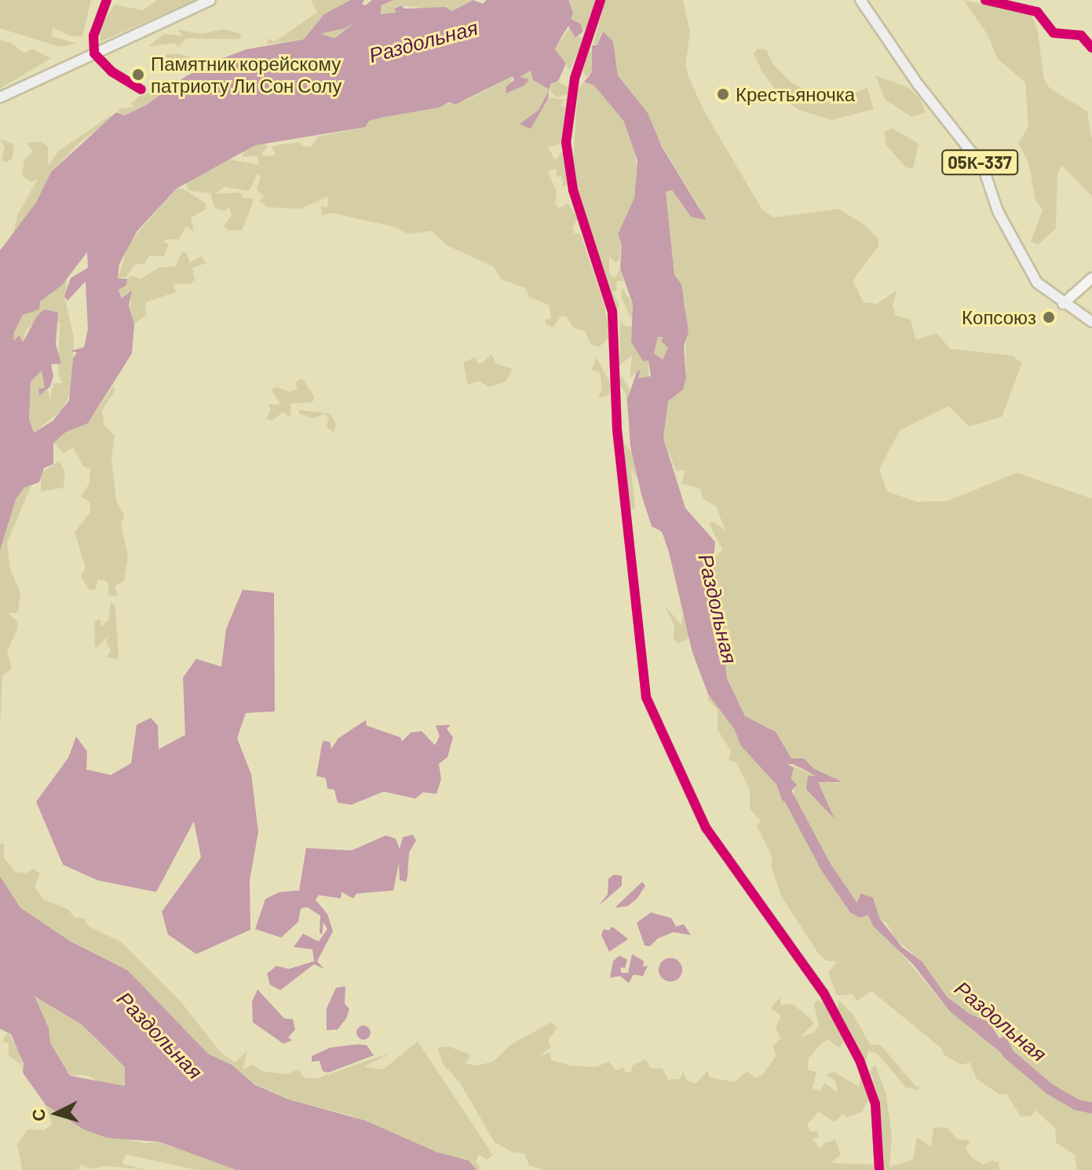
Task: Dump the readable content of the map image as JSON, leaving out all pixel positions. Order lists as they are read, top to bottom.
{
  "streets": {
    "main road": ["05К-337"]
  },
  "water": ["Раздольная"],
  "places": ["Памятник корейскому патриоту Ли Сон Солу", "Крестьяночка", "Копсоюз"],
  "north": "left"
}
